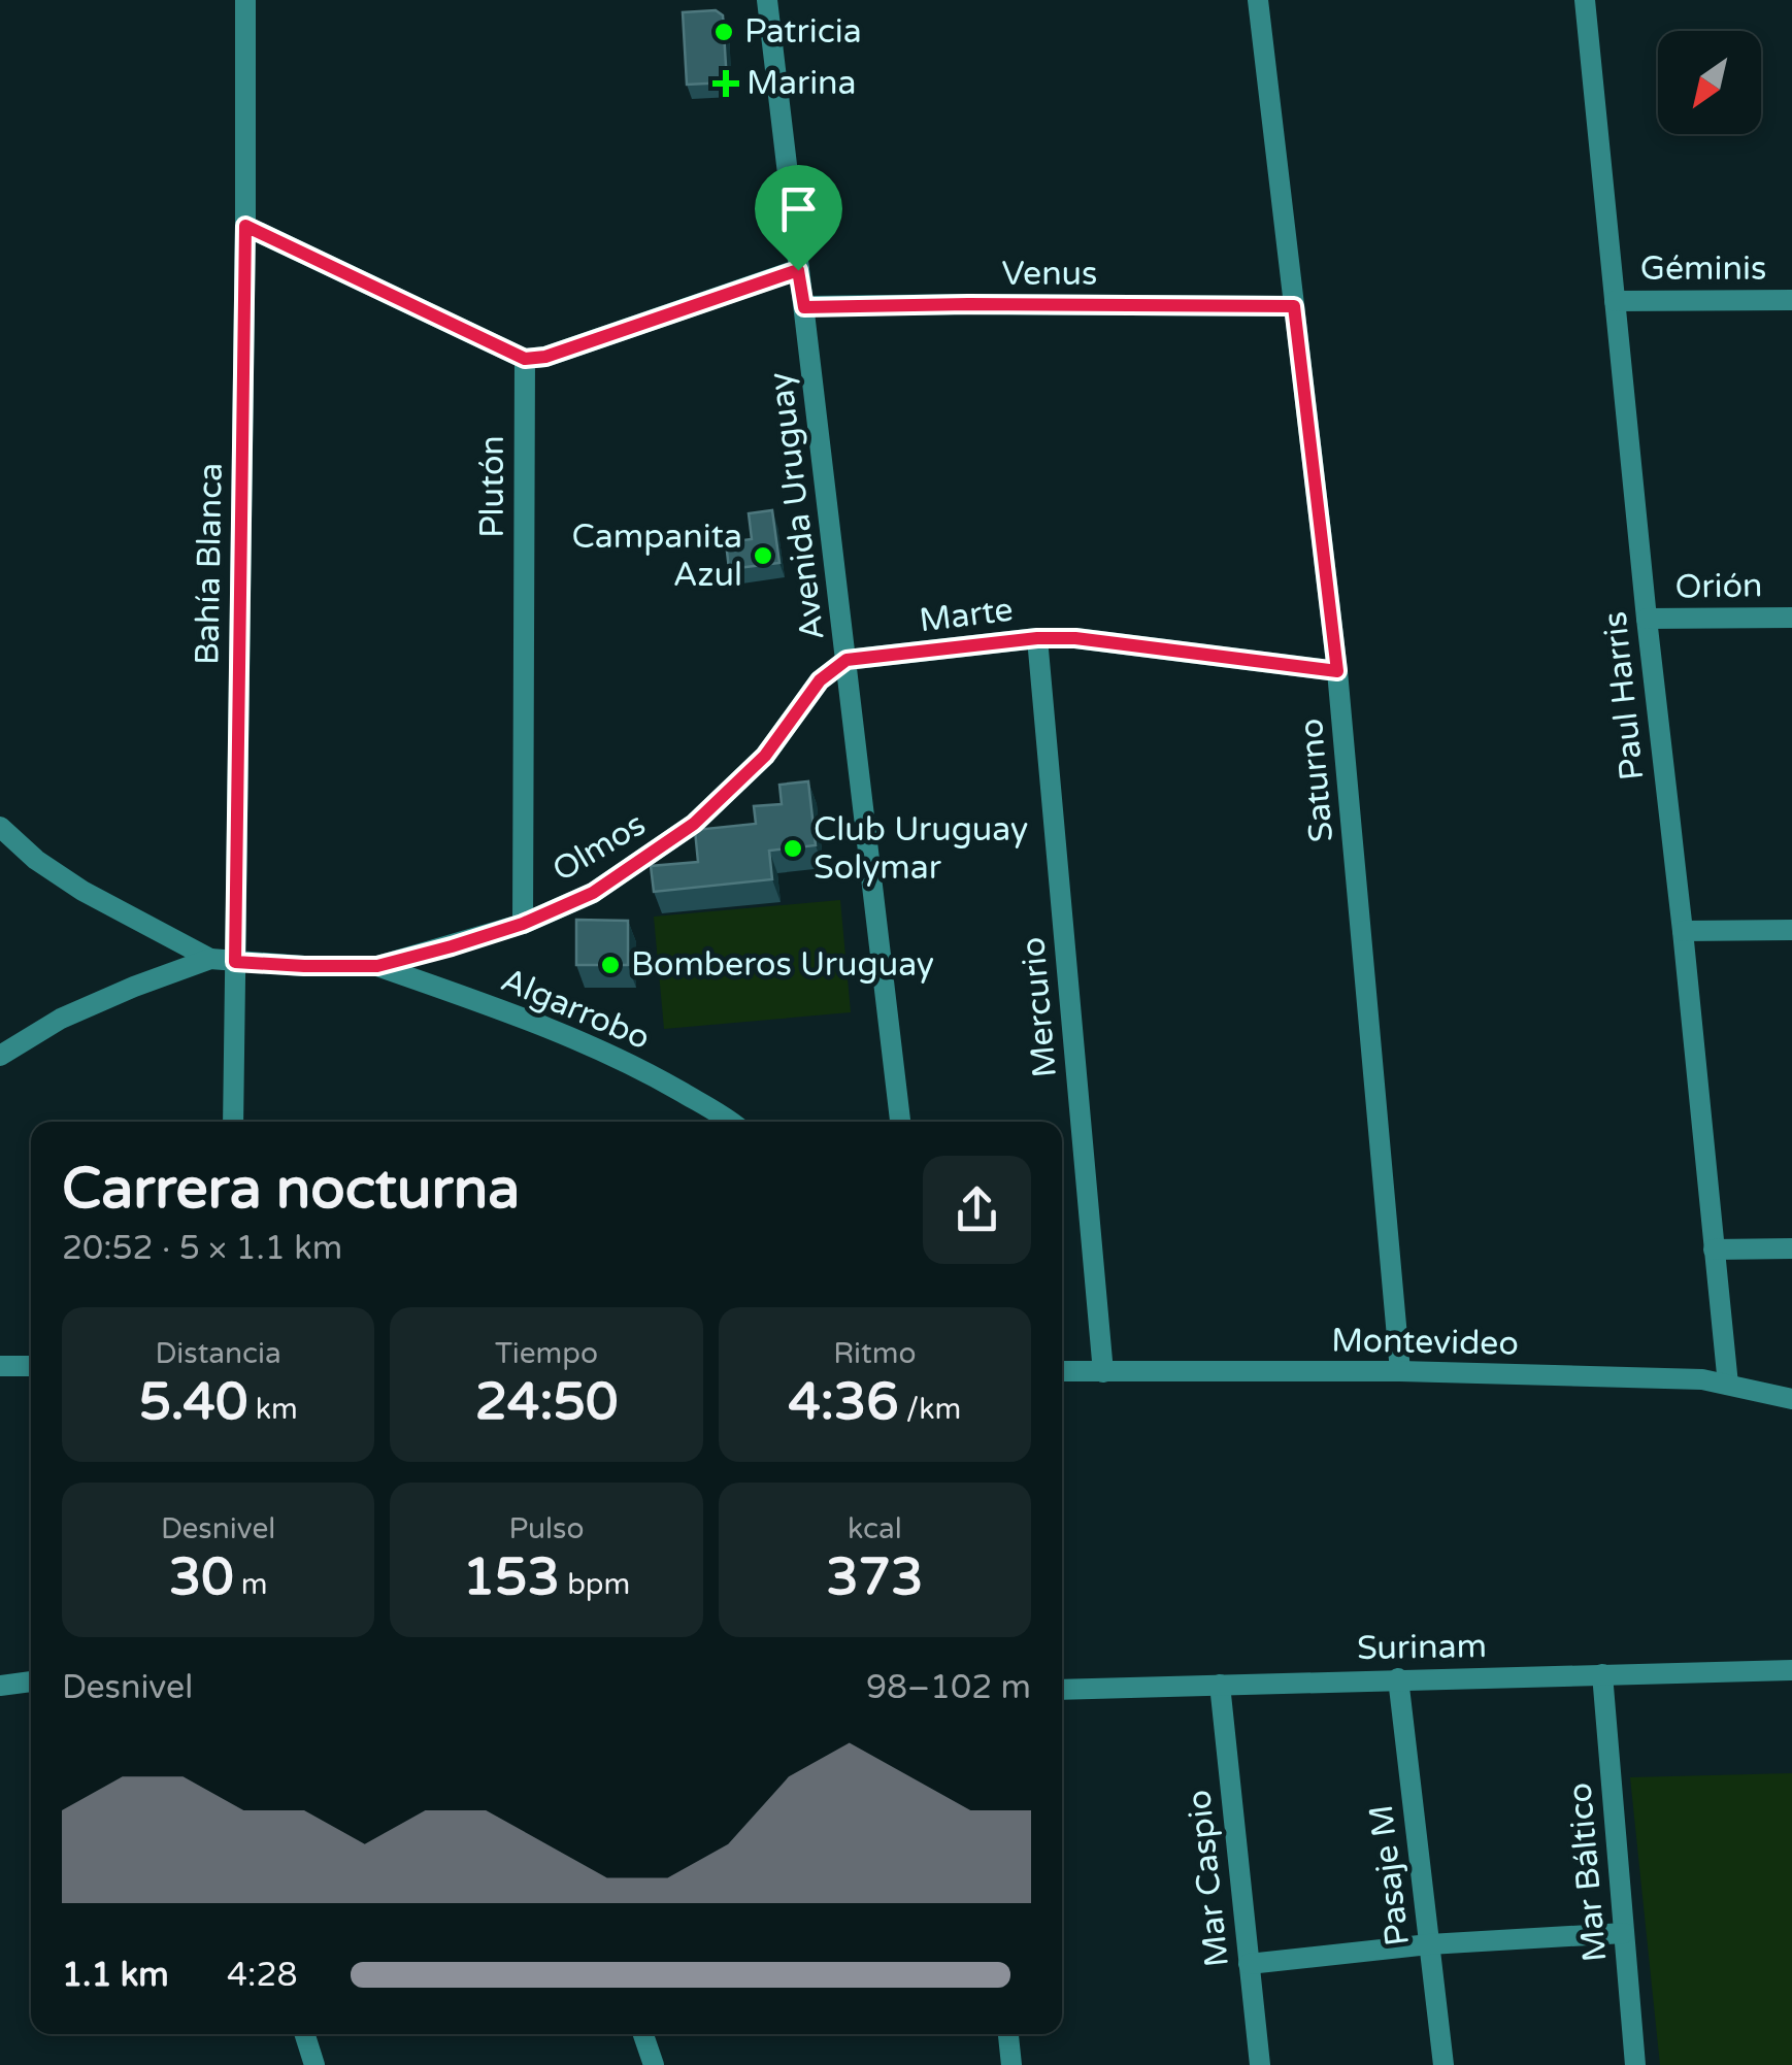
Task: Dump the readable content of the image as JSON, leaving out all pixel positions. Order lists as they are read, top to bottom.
{
  "streets": {
    "street": [
      "Géminis",
      "Venus",
      "Plutón",
      "Avenida Uruguay",
      "Bahía Blanca",
      "Orión",
      "Marte",
      "Paul Harris",
      "Saturno",
      "Olmos",
      "Mercurio",
      "Algarrobo",
      "Montevideo",
      "Surinam",
      "Mar Báltico",
      "Pasaje M",
      "Mar Caspio"
    ]
  },
  "crossings": [
    ["Géminis", "Paul Harris"],
    ["Venus", "Avenida Uruguay"],
    ["Venus", "Saturno"],
    ["Plutón", "Olmos"],
    ["Avenida Uruguay", "Marte"],
    ["Avenida Uruguay", "Olmos"],
    ["Orión", "Paul Harris"],
    ["Marte", "Saturno"],
    ["Marte", "Olmos"],
    ["Marte", "Mercurio"],
    ["Paul Harris", "Montevideo"],
    ["Saturno", "Montevideo"],
    ["Olmos", "Algarrobo"],
    ["Mercurio", "Montevideo"],
    ["Surinam", "Mar Báltico"],
    ["Surinam", "Pasaje M"],
    ["Surinam", "Mar Caspio"]
  ],
  "places": {
    "other": [
      "Patricia",
      "Campanita Azul",
      "Club Uruguay Solymar",
      "Bomberos Uruguay"
    ],
    "health": ["Marina"]
  },
  "north": "bottom left",
  "page": {
    "heading": ["Carrera nocturna", "20:52 · 5 × 1.1 km"],
    "stats": [
      ["Distancia", "5.40 km"],
      ["Tiempo", "24:50"],
      ["Ritmo", "4:36 /km"],
      ["Desnivel", "30 m"],
      ["Pulso", "153 bpm"],
      ["kcal", "373"]
    ],
    "chart": ["Desnivel", "98–102 m"],
    "list": [
      {
        "name": "1.1 km",
        "note": "4:28"
      }
    ]
  }
}
